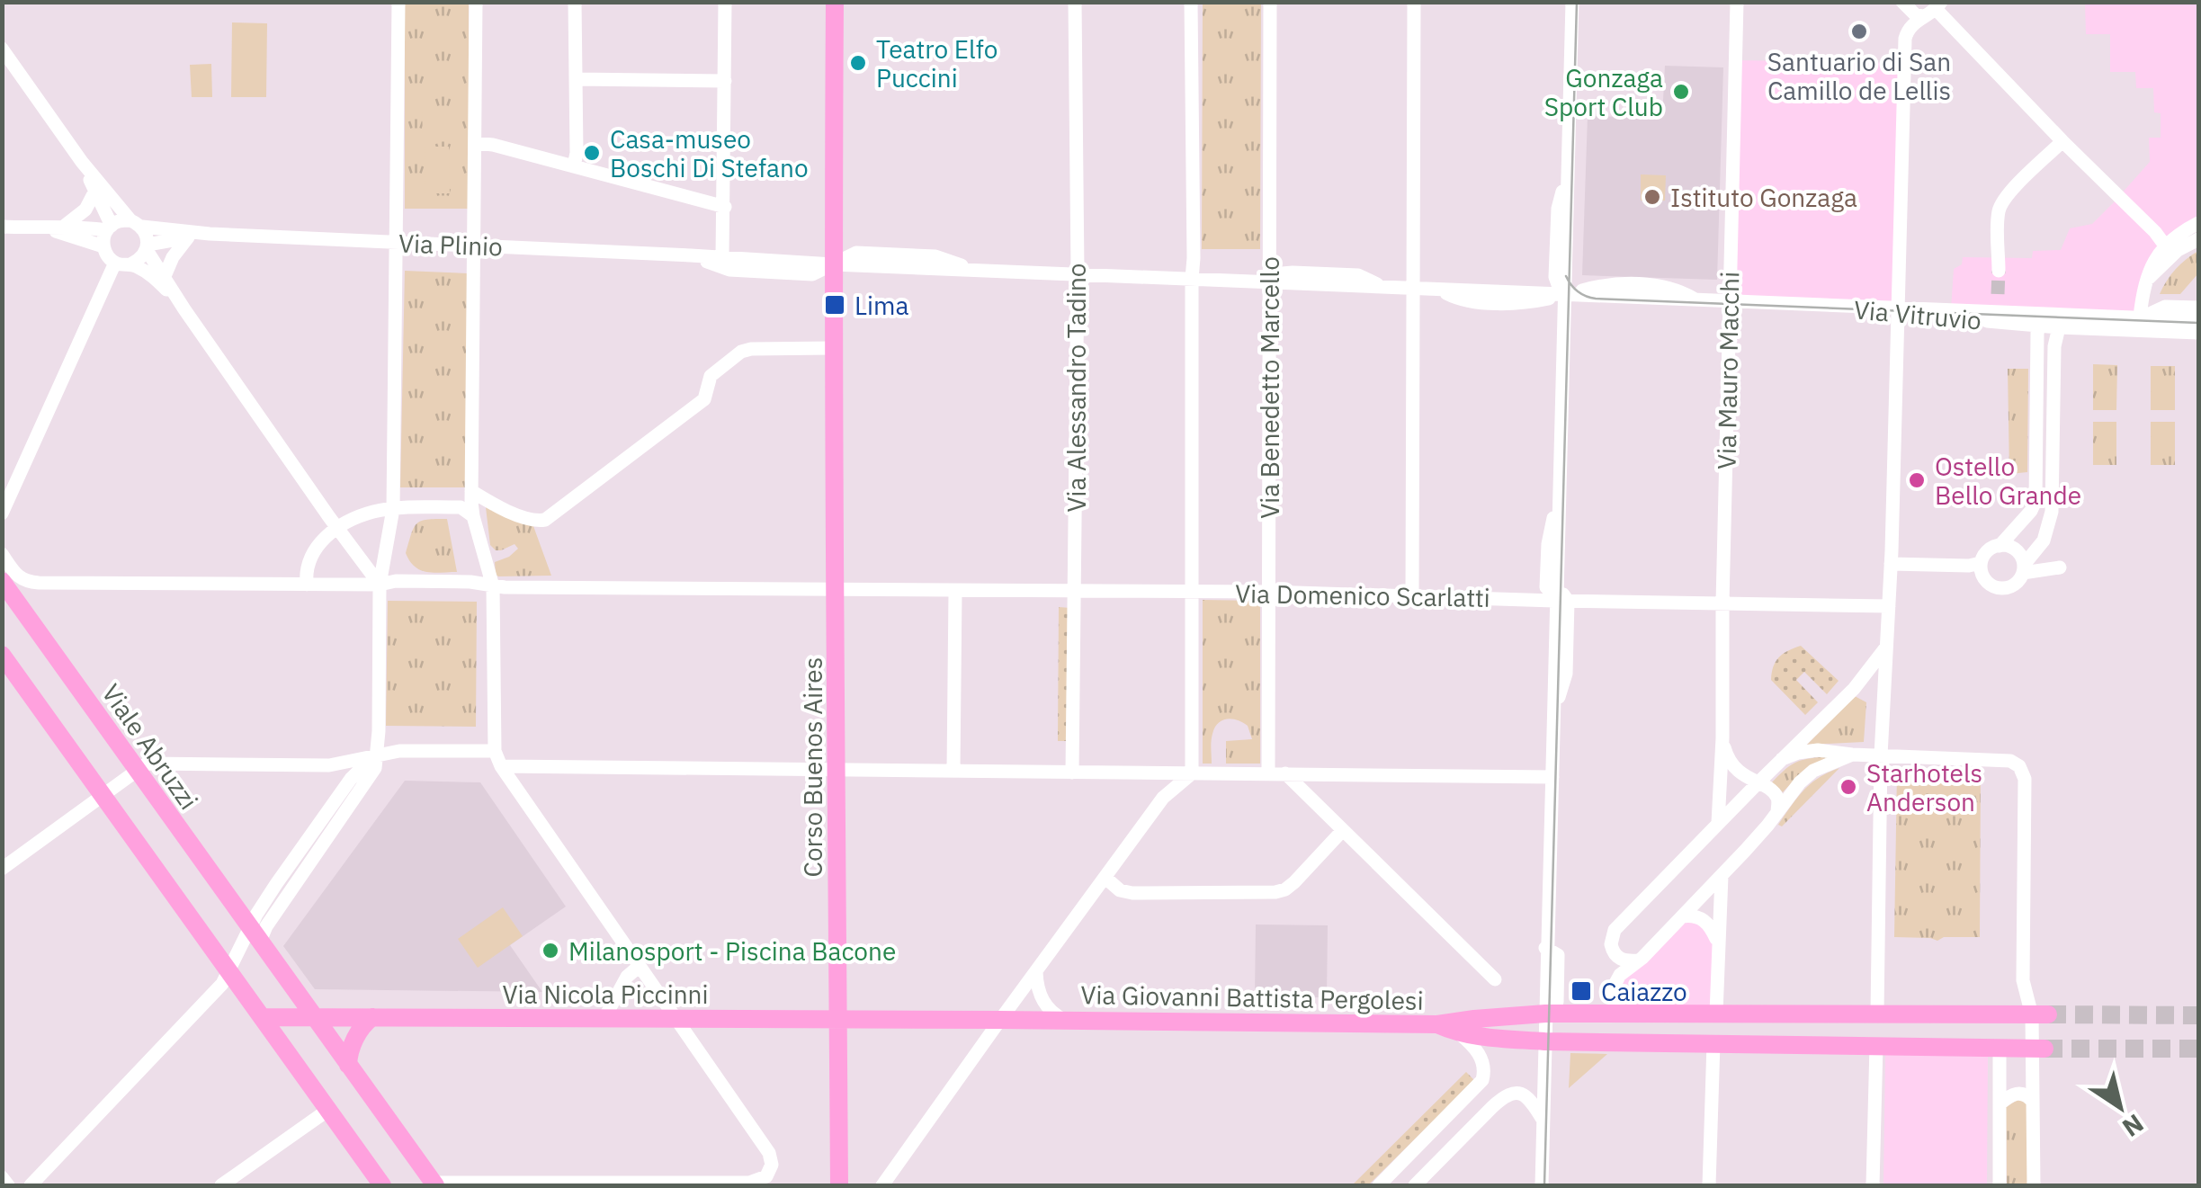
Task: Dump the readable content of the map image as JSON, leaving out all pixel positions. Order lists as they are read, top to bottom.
{
  "streets": {
    "main road": [
      "Viale Abruzzi",
      "Corso Buenos Aires",
      "Via Nicola Piccinni",
      "Via Giovanni Battista Pergolesi"
    ],
    "street": [
      "Via Plinio",
      "Via Vitruvio",
      "Via Mauro Macchi",
      "Via Alessandro Tadino",
      "Via Benedetto Marcello",
      "Via Domenico Scarlatti"
    ]
  },
  "crossings": [
    ["Via Plinio", "Via Vitruvio"],
    ["Via Plinio", "Corso Buenos Aires"],
    ["Via Vitruvio", "Via Mauro Macchi"],
    ["Via Vitruvio", "Via Alessandro Tadino"],
    ["Via Vitruvio", "Via Benedetto Marcello"],
    ["Via Vitruvio", "Corso Buenos Aires"],
    ["Via Mauro Macchi", "Via Domenico Scarlatti"],
    ["Via Alessandro Tadino", "Via Domenico Scarlatti"],
    ["Via Benedetto Marcello", "Via Domenico Scarlatti"],
    ["Via Domenico Scarlatti", "Viale Abruzzi"],
    ["Via Domenico Scarlatti", "Corso Buenos Aires"],
    ["Viale Abruzzi", "Via Nicola Piccinni"],
    ["Corso Buenos Aires", "Via Nicola Piccinni"],
    ["Corso Buenos Aires", "Via Giovanni Battista Pergolesi"],
    ["Via Nicola Piccinni", "Via Giovanni Battista Pergolesi"]
  ],
  "places": {
    "other": [
      "Santuario di San Camillo de Lellis",
      "Teatro Elfo Puccini",
      "Gonzaga Sport Club",
      "Casa-museo Boschi Di Stefano",
      "Istituto Gonzaga",
      "Ostello Bello Grande",
      "Starhotels Anderson",
      "Milanosport - Piscina Bacone"
    ],
    "transit": ["Lima", "Caiazzo"]
  },
  "north": "bottom right"
}
